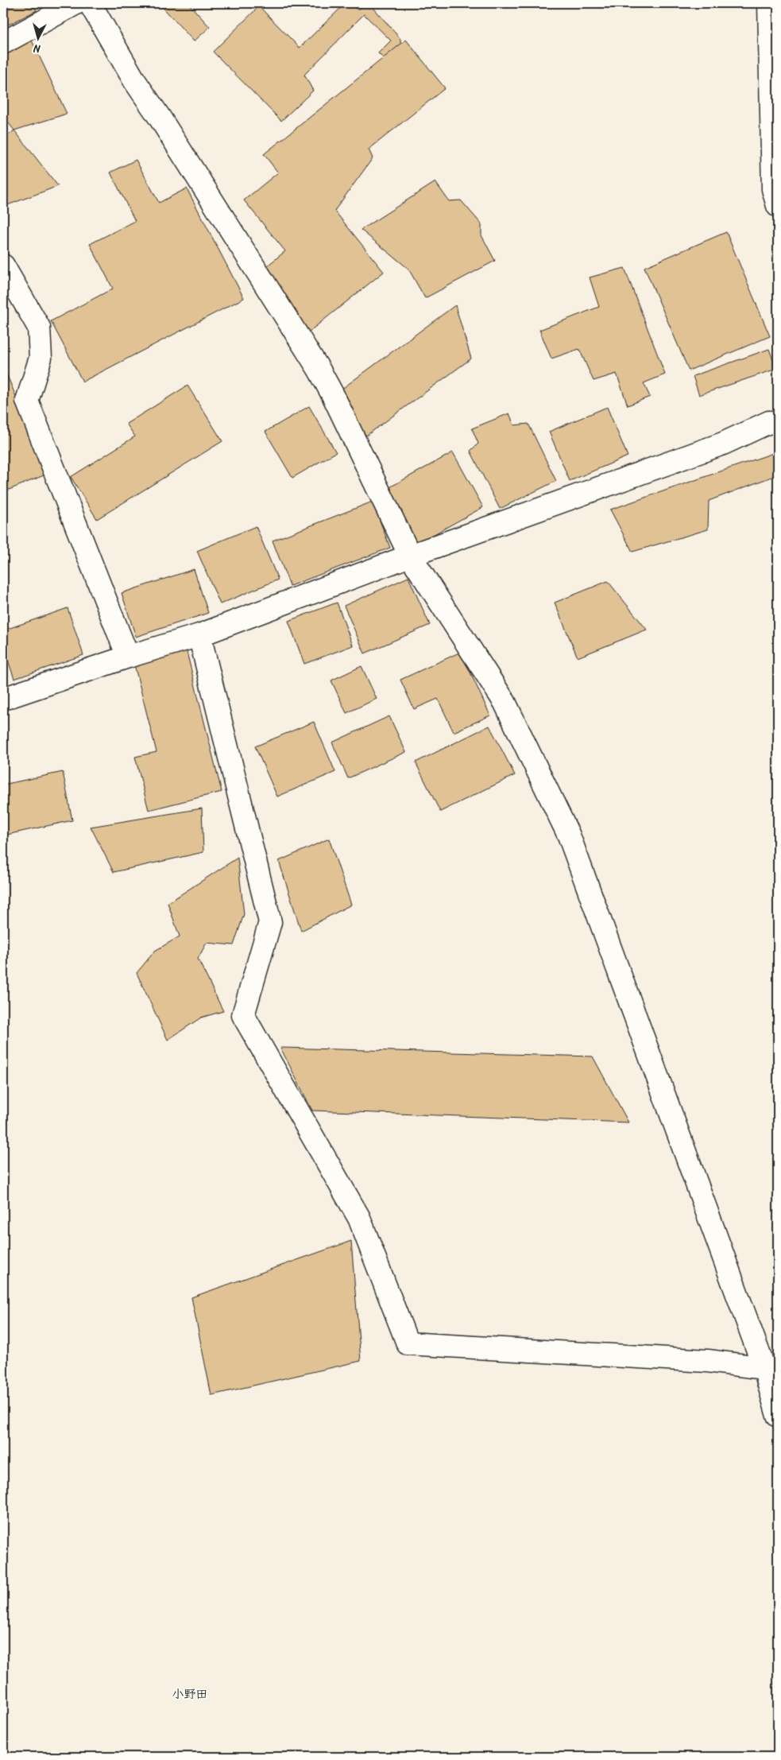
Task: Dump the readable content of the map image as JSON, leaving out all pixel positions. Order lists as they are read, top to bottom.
{
  "districts": ["小野田"],
  "north": "bottom"
}
